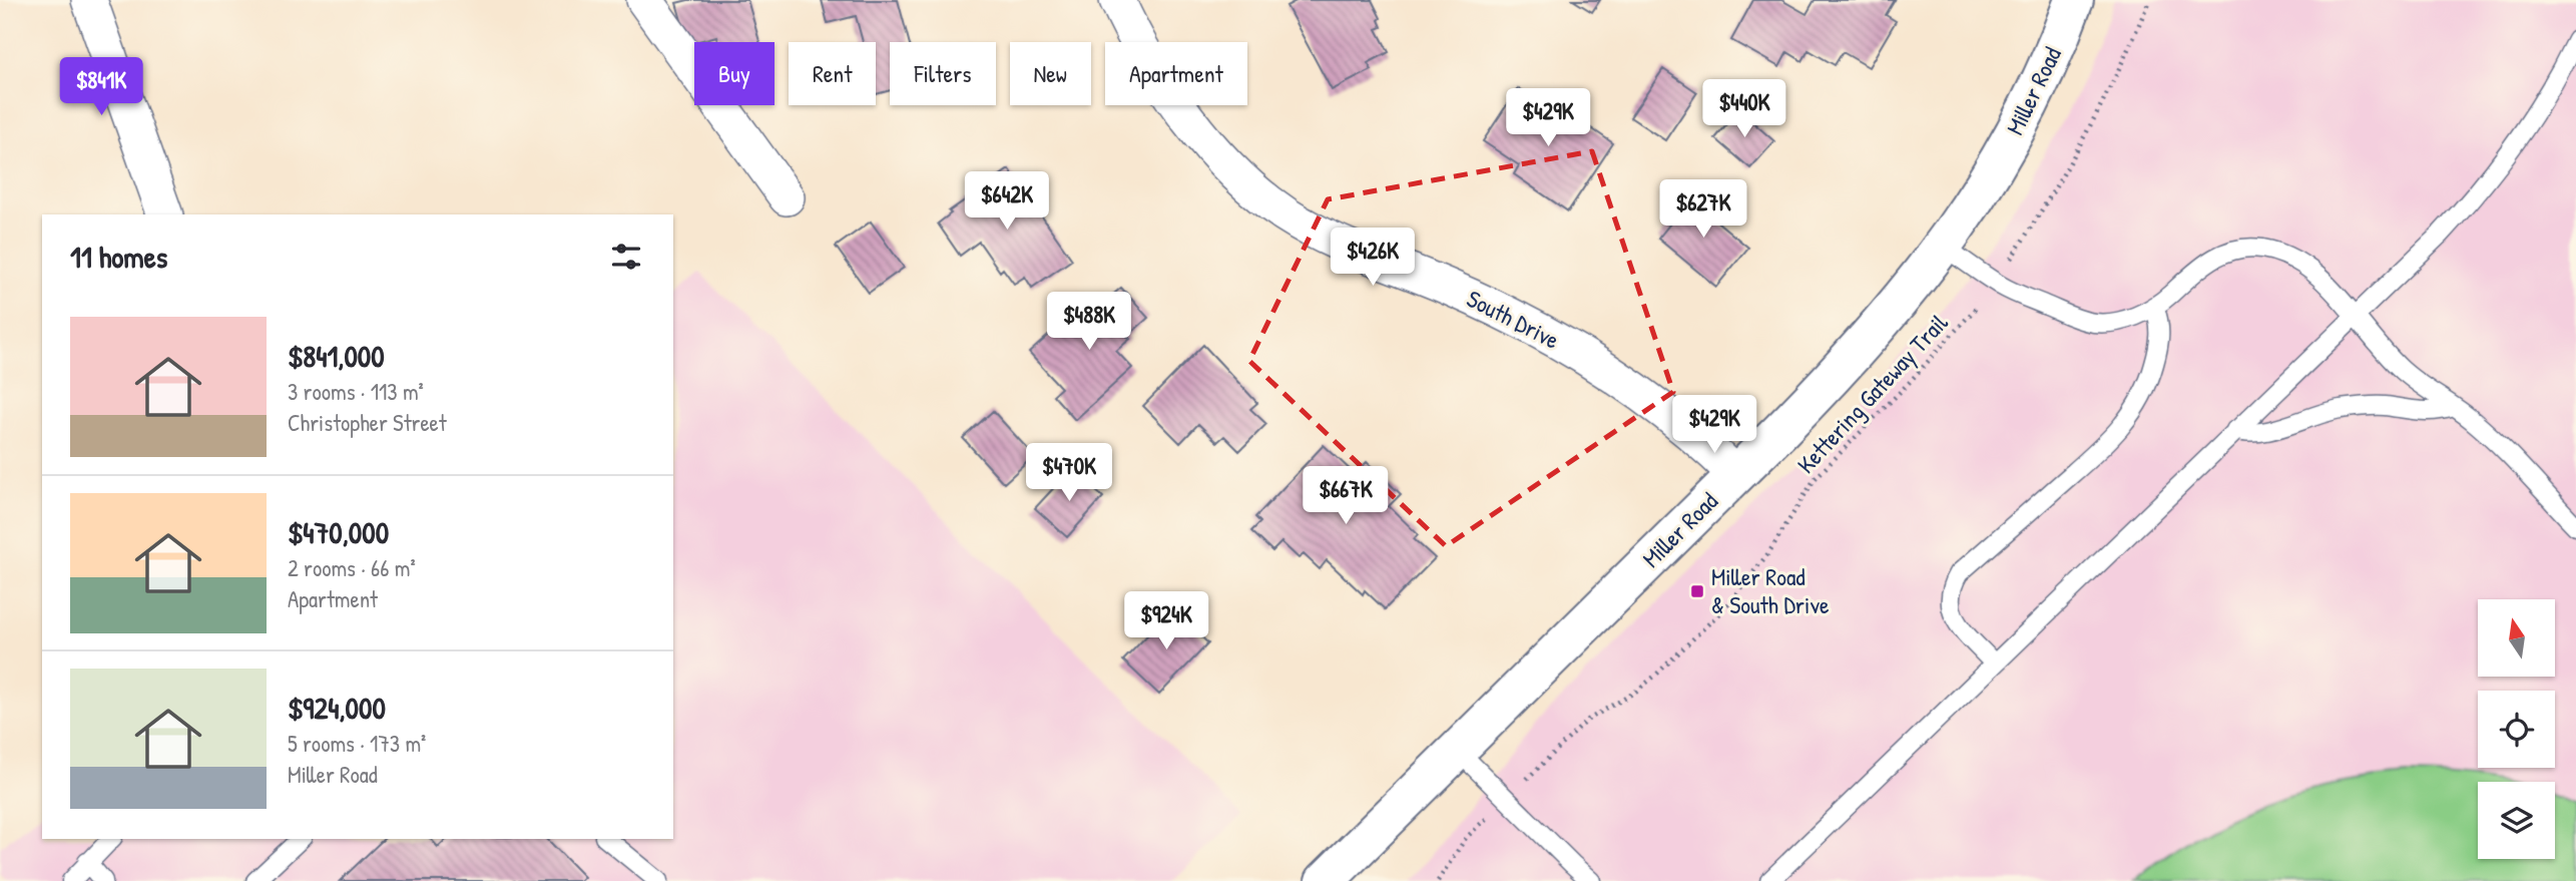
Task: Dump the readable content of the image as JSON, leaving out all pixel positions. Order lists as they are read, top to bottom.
{
  "streets": {
    "main road": ["Miller Road"],
    "street": ["South Drive"],
    "path": ["Kettering Gateway Trail"]
  },
  "crossings": [
    ["Miller Road", "South Drive"]
  ],
  "places": {
    "transit": ["Miller Road & South Drive"]
  },
  "north": "top",
  "page": {
    "chip": [
      "Buy",
      "Rent",
      "Filters",
      "New",
      "Apartment"
    ],
    "price": [
      "$841K",
      "$440K",
      "$429K",
      "$642K",
      "$627K",
      "$426K",
      "$488K",
      "$429K",
      "$470K",
      "$667K",
      "$924K"
    ],
    "heading": "11 homes",
    "list": [
      {
        "name": "$841,000",
        "note": "3 rooms · 113 m² · Christopher Street"
      },
      {
        "name": "$470,000",
        "note": "2 rooms · 66 m² · Apartment"
      },
      {
        "name": "$924,000",
        "note": "5 rooms · 173 m² · Miller Road"
      }
    ]
  }
}
